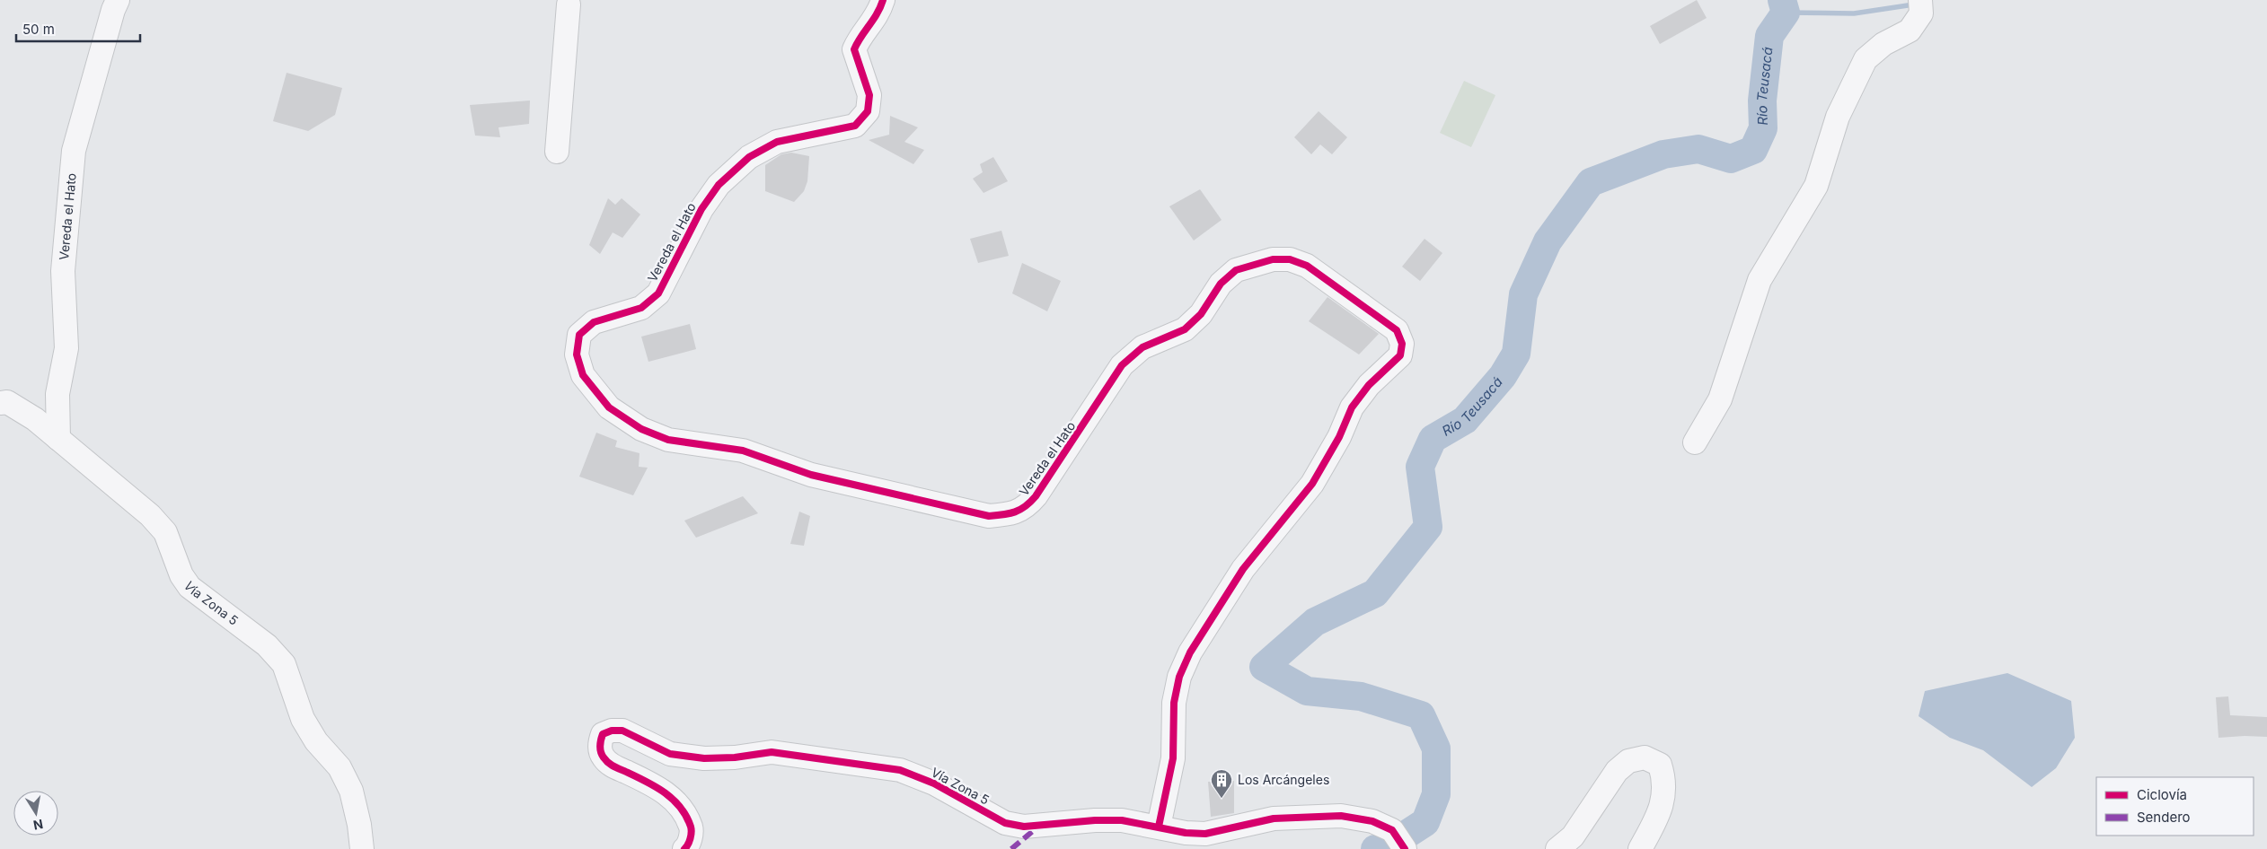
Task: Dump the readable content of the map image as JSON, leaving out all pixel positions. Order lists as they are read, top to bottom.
{
  "streets": {
    "street": ["Vereda el Hato", "Vía Zona 5"]
  },
  "crossings": [
    ["Vereda el Hato", "Vía Zona 5"]
  ],
  "water": ["Río Teusacá"],
  "places": {
    "building": ["Los Arcángeles"]
  },
  "legend": ["Ciclovía", "Sendero"],
  "scale_bar": "50 m",
  "north": "bottom"
}
